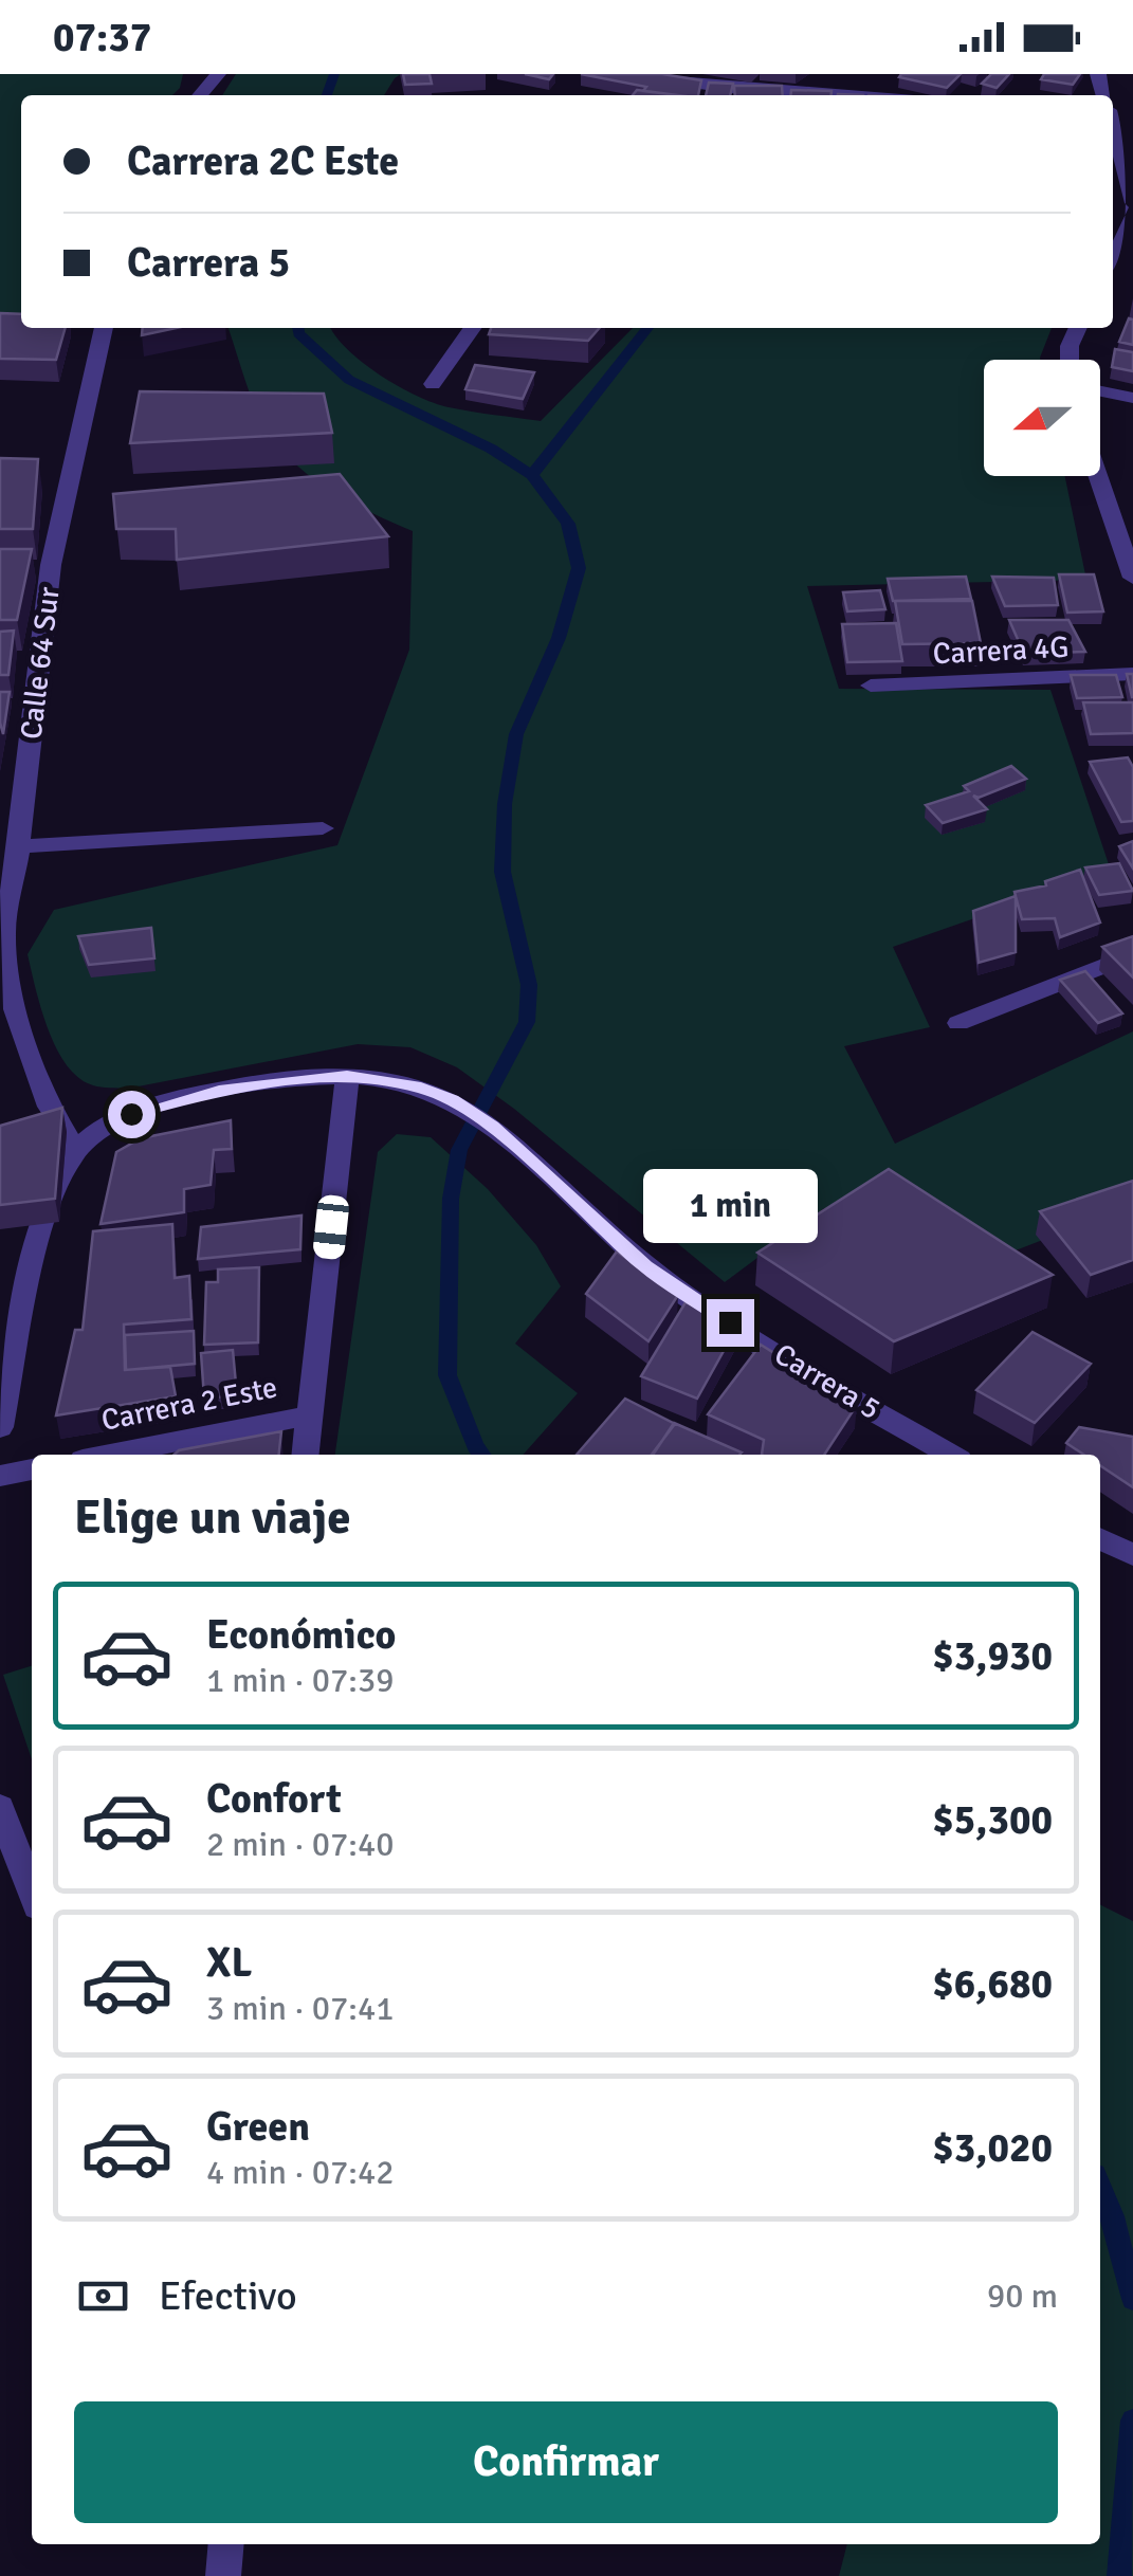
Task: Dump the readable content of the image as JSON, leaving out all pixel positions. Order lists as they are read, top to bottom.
{
  "streets": {
    "street": [
      "Carrera 4G",
      "Calle 64 Sur",
      "Carrera 5",
      "Carrera 2 Este"
    ]
  },
  "crossings": [
    ["Calle 64 Sur", "Carrera 5"]
  ],
  "north": "left",
  "page": {
    "status": "07:37",
    "banner": ["Carrera 2C Este", "Carrera 5"],
    "bubble": "1 min",
    "heading": "Elige un viaje",
    "list": [
      {
        "name": "Económico",
        "note": "1 min · 07:39",
        "value": "$3,930"
      },
      {
        "name": "Confort",
        "note": "2 min · 07:40",
        "value": "$5,300"
      },
      {
        "name": "XL",
        "note": "3 min · 07:41",
        "value": "$6,680"
      },
      {
        "name": "Green",
        "note": "4 min · 07:42",
        "value": "$3,020"
      }
    ],
    "pay": ["Efectivo", "90 m"],
    "buttons": "Confirmar"
  }
}
